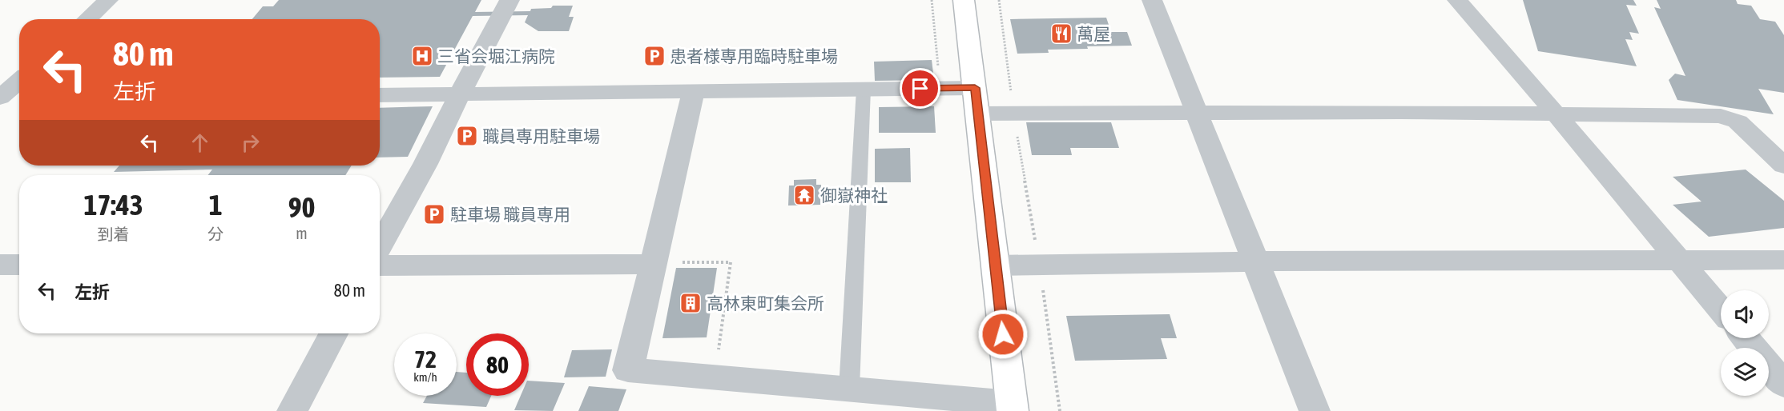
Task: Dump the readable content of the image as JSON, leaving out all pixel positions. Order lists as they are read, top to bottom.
{
  "places": {
    "restaurant": ["萬屋"],
    "hospital": ["三省会堀江病院"],
    "parking": ["患者様専用臨時駐車場", "職員専用駐車場", "駐車場 職員専用"],
    "temple": ["御嶽神社"],
    "building": ["高林東町集会所"]
  },
  "page": {
    "turn": ["80 m", "左折"],
    "eta": [
      "17:43",
      "到着",
      "1",
      "分",
      "90",
      "m"
    ],
    "list": [
      {
        "name": "左折",
        "value": "80 m"
      }
    ],
    "speed": "72 km/h",
    "limit": "80"
  }
}
